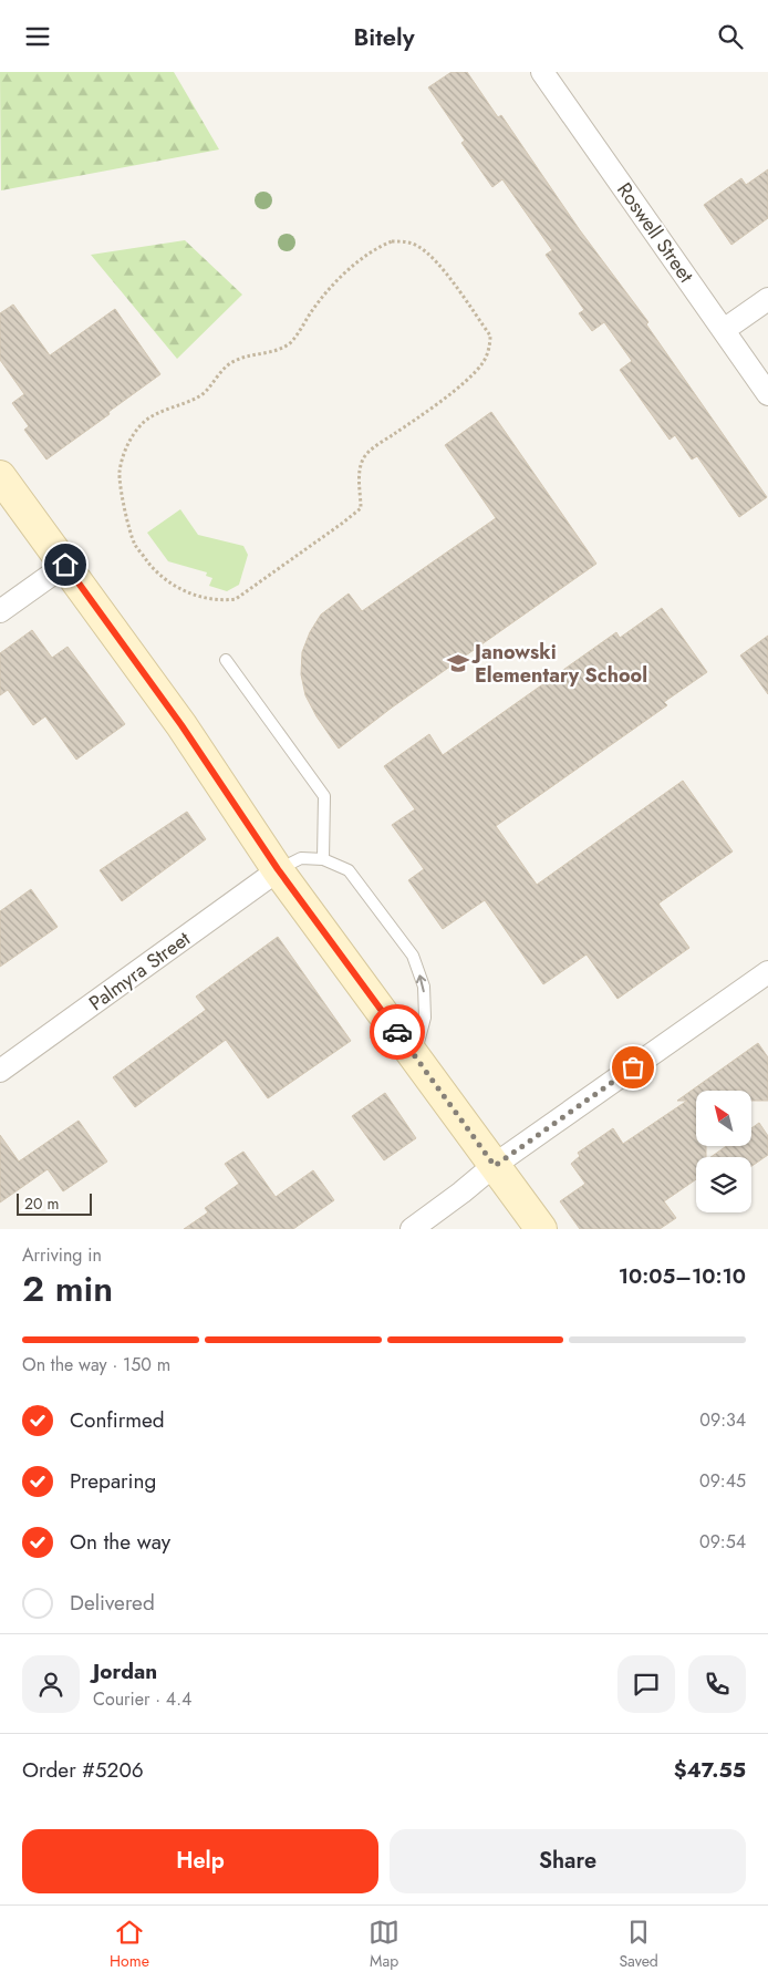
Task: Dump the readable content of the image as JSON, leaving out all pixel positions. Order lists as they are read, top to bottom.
{
  "streets": {
    "street": ["Roswell Street", "Palmyra Street"]
  },
  "places": {
    "school or university": ["Janowski Elementary School"]
  },
  "scale_bar": "20 m",
  "north": "top left",
  "page": {
    "header": "Bitely",
    "scale": "20 m",
    "heading": ["2 min", "Arriving in", "10:05–10:10"],
    "panel": [
      "Jordan",
      "Courier · 4.4",
      "Order #5206",
      "$47.55"
    ],
    "bar": "On the way · 150 m",
    "list": [
      ["Confirmed", "09:34"],
      ["Preparing", "09:45"],
      ["On the way", "09:54"],
      "Delivered"
    ],
    "buttons": ["Help", "Share"],
    "tabs": ["Home", "Map", "Saved"]
  }
}
